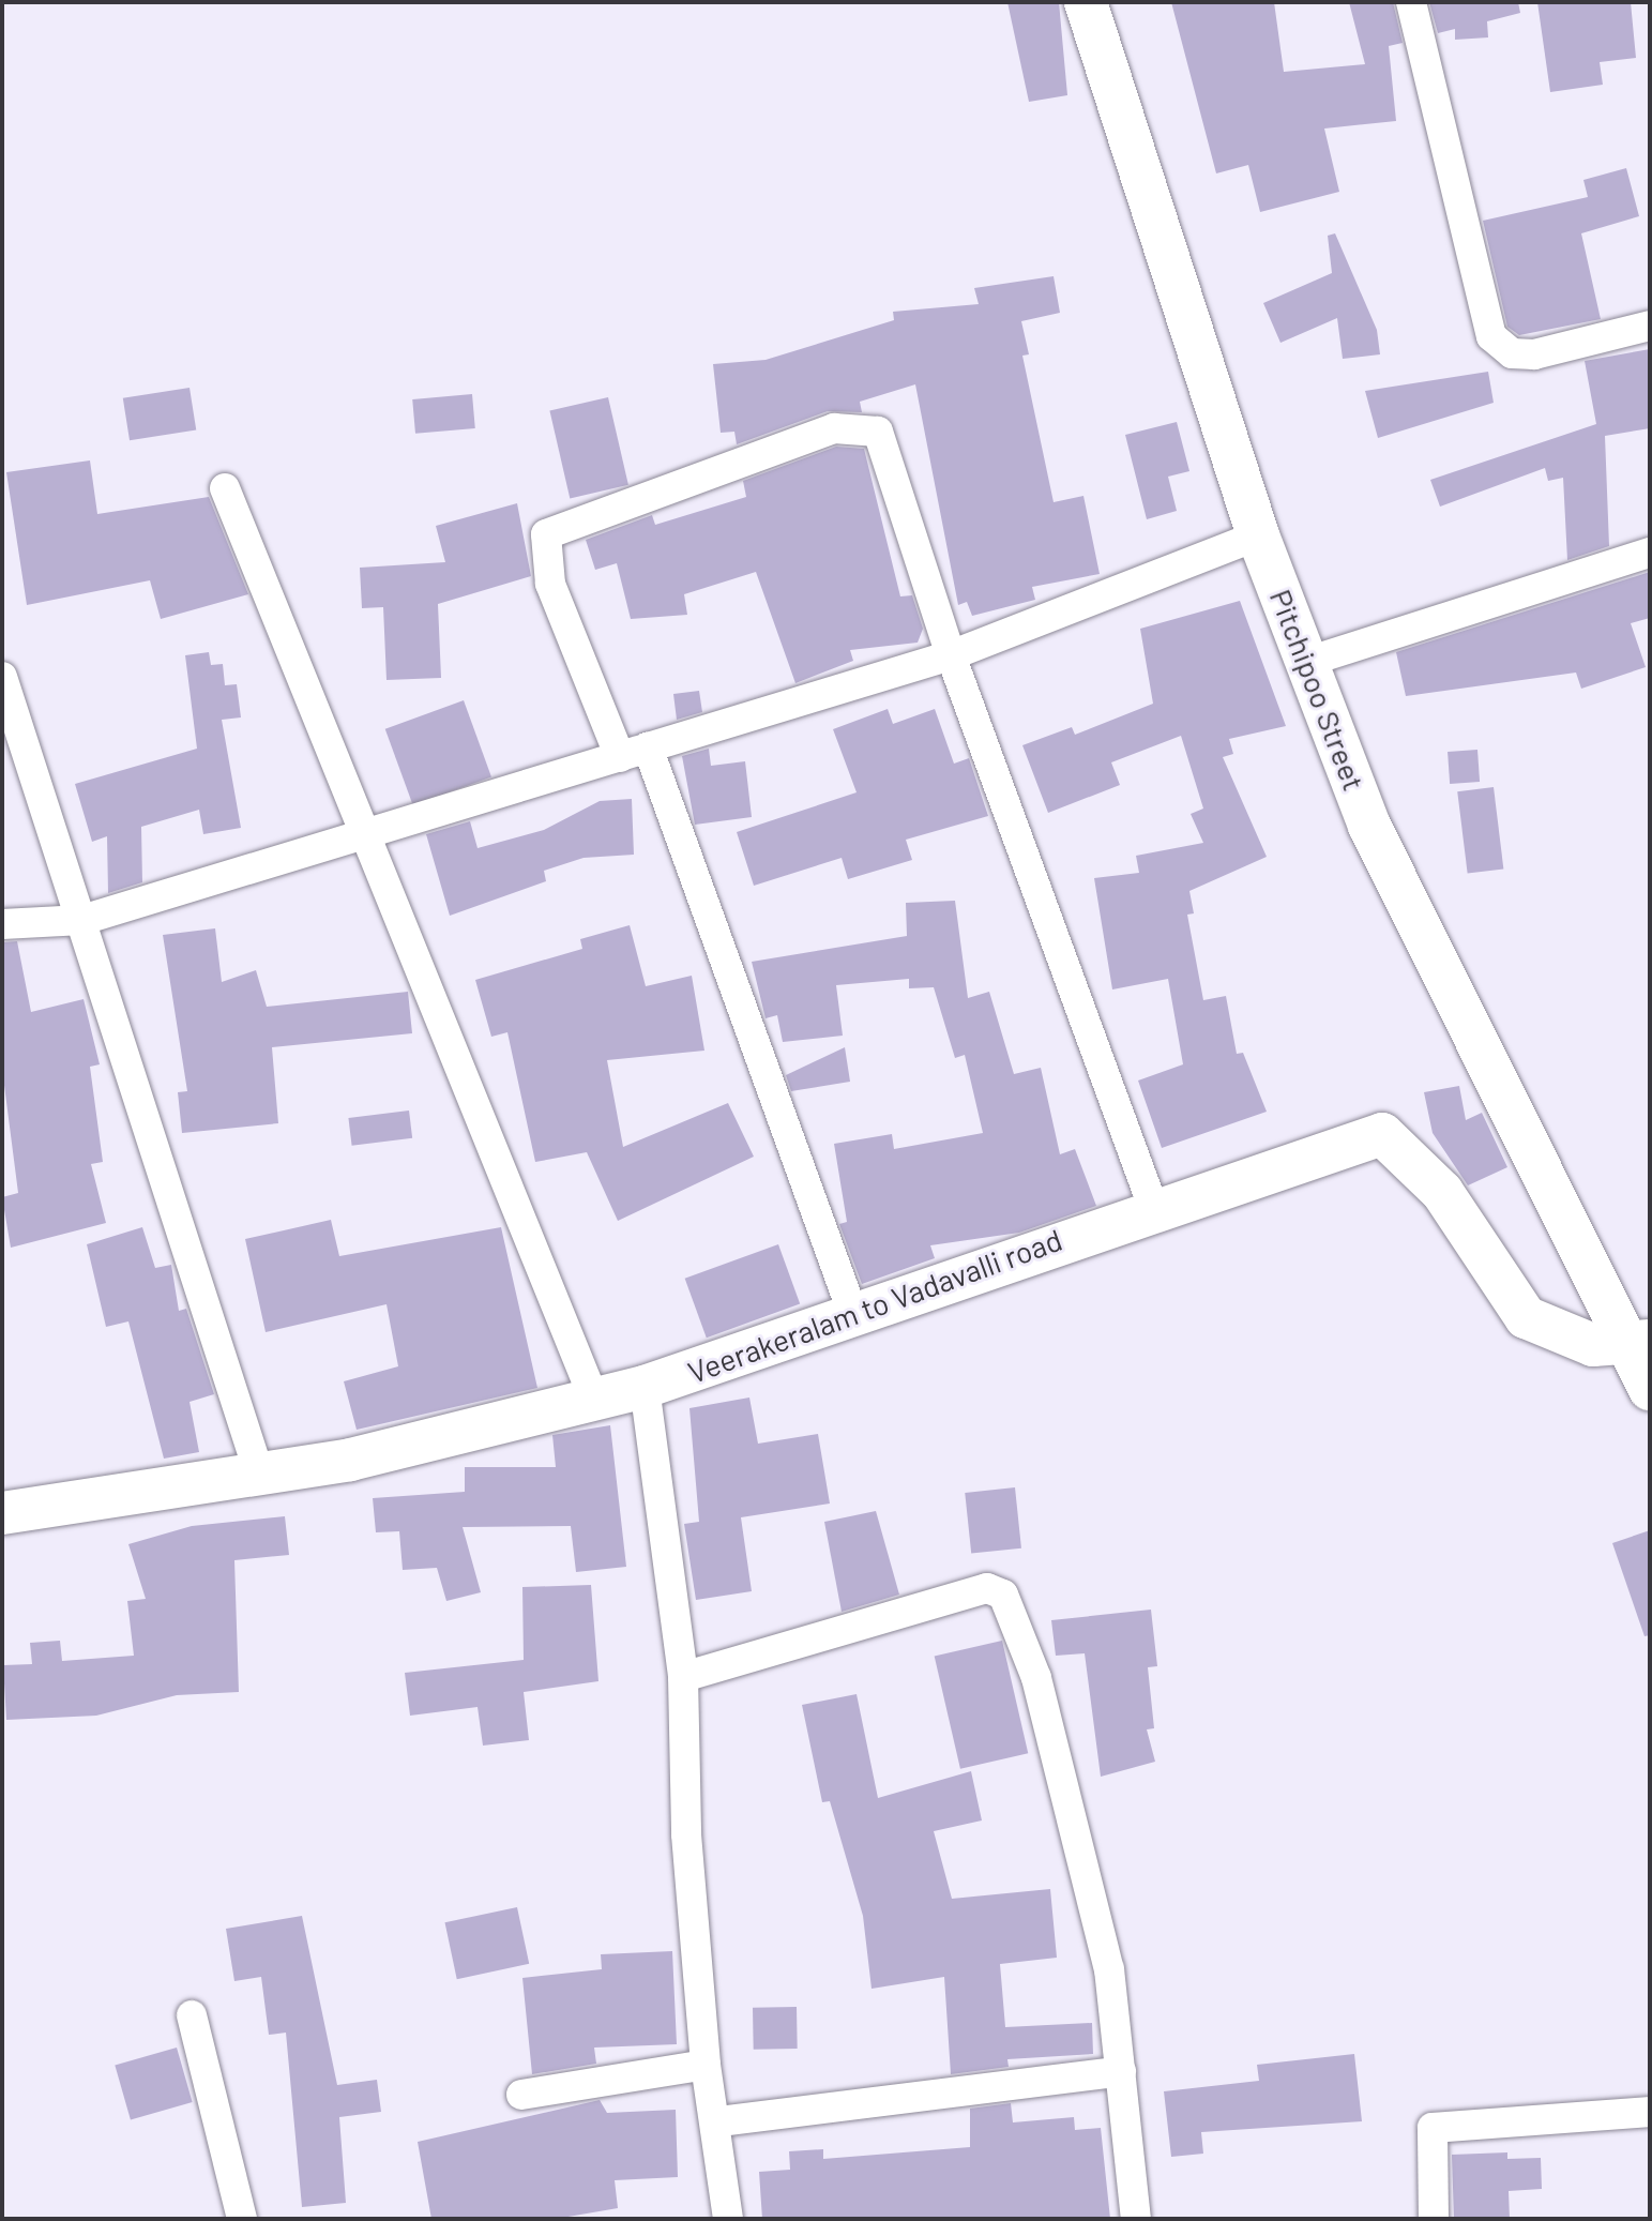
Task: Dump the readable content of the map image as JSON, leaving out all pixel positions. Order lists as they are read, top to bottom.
{
  "streets": {
    "street": ["Pitchipoo Street", "Veerakeralam to Vadavalli road"]
  },
  "crossings": [
    ["Pitchipoo Street", "Veerakeralam to Vadavalli road"]
  ]
}
